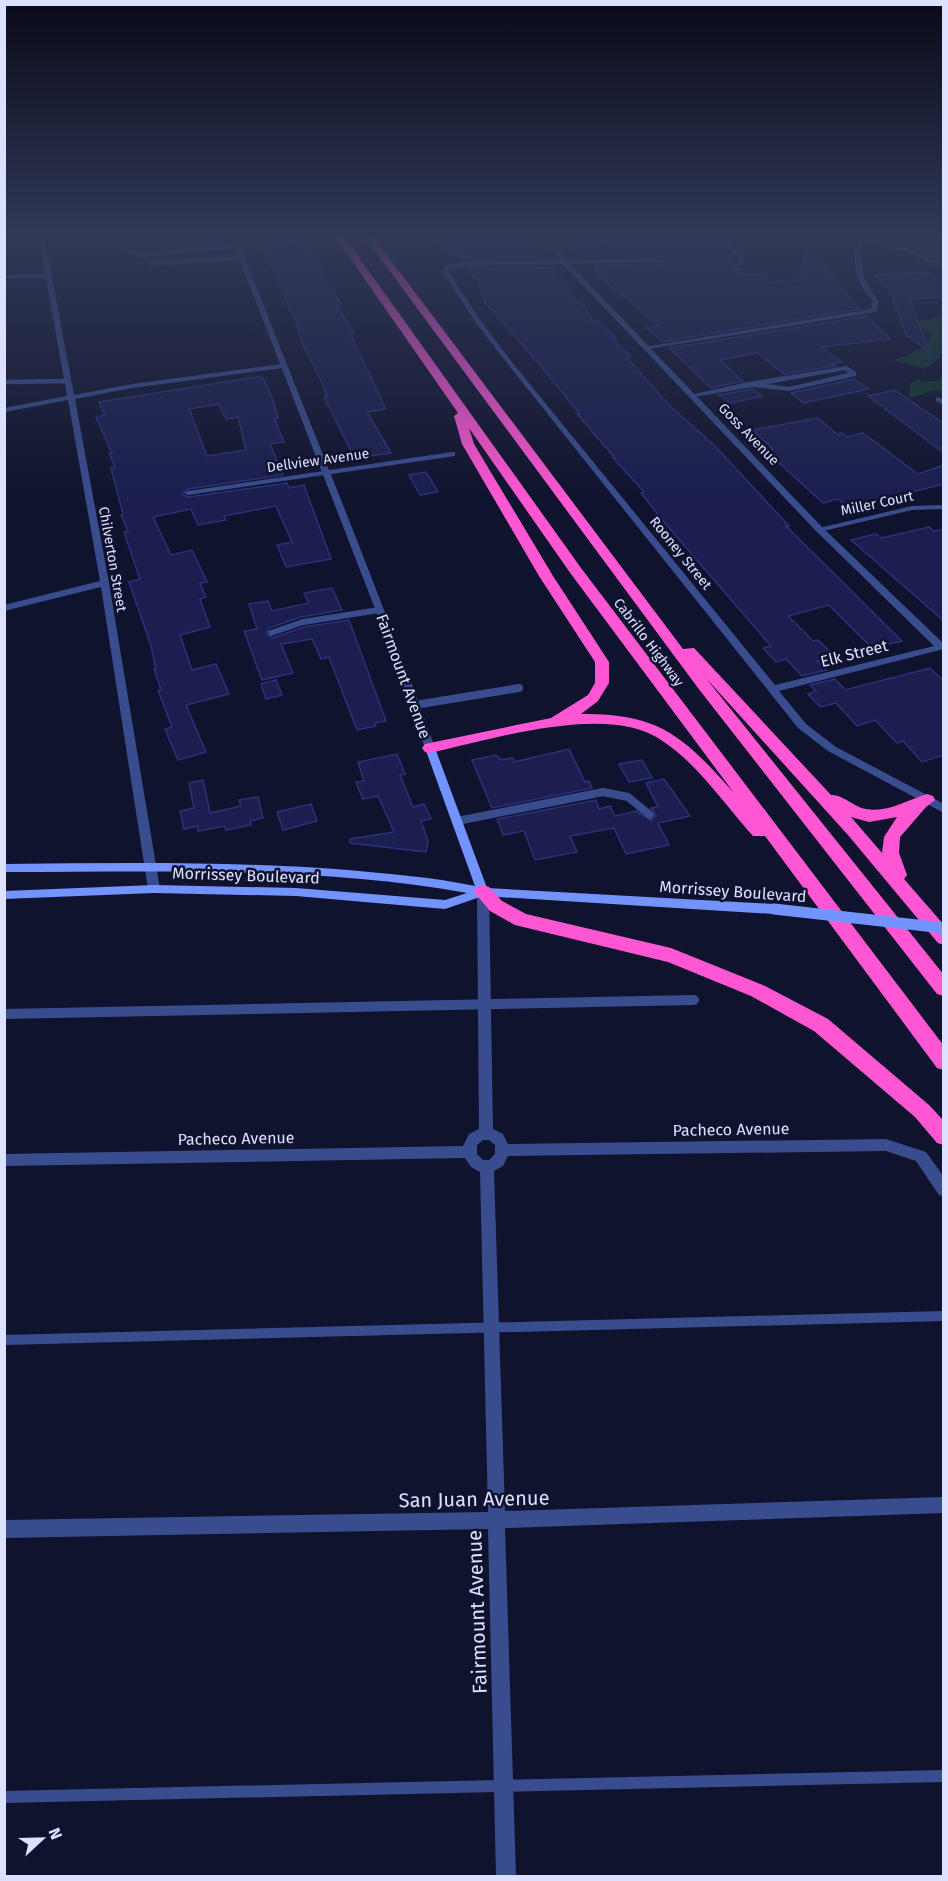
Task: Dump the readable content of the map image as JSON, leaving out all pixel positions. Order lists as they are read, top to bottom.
{
  "streets": {
    "highway": ["Cabrillo Highway"],
    "main road": ["Fairmount Avenue", "Morrissey Boulevard"],
    "street": [
      "Goss Avenue",
      "Dellview Avenue",
      "Miller Court",
      "Rooney Street",
      "Chilverton Street",
      "Elk Street",
      "Pacheco Avenue",
      "San Juan Avenue"
    ]
  },
  "crossings": [
    ["Goss Avenue", "Miller Court"],
    ["Goss Avenue", "Elk Street"],
    ["Dellview Avenue", "Fairmount Avenue"],
    ["Rooney Street", "Elk Street"],
    ["Chilverton Street", "Morrissey Boulevard"],
    ["Fairmount Avenue", "Morrissey Boulevard"],
    ["Fairmount Avenue", "Pacheco Avenue"],
    ["Fairmount Avenue", "San Juan Avenue"]
  ],
  "north": "right"
}
